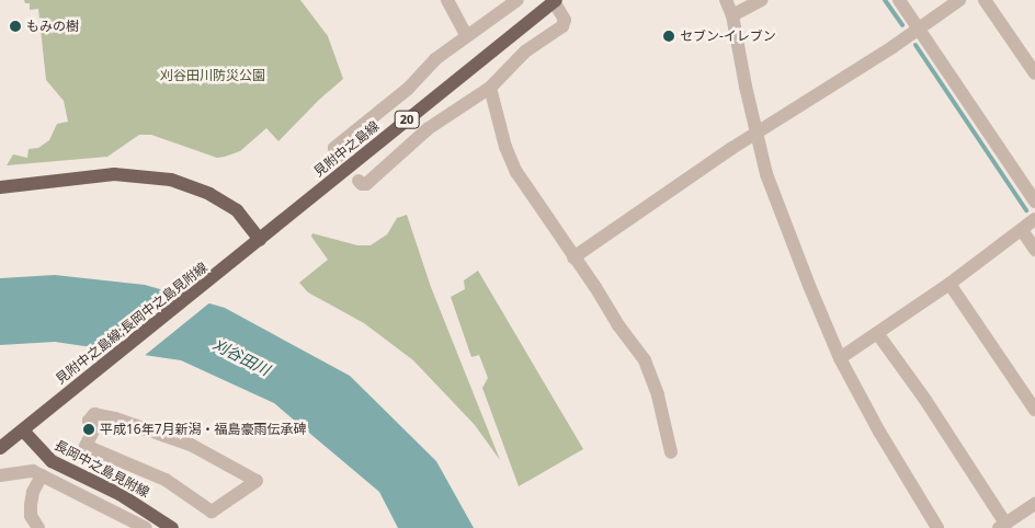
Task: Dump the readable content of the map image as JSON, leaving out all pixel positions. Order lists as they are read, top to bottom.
{
  "streets": {
    "main road": [
      "20",
      "見附中之島線",
      "見附中之島線;長岡中之島見附線",
      "長岡中之島見附線"
    ]
  },
  "crossings": [
    ["20", "見附中之島線;長岡中之島見附線"],
    ["20", "長岡中之島見附線"],
    ["見附中之島線", "見附中之島線;長岡中之島見附線"],
    ["見附中之島線;長岡中之島見附線", "長岡中之島見附線"]
  ],
  "water": ["刈谷田川"],
  "parks": ["刈谷田川防災公園"],
  "places": ["もみの樹", "セブン-イレブン", "平成16年7月新潟・福島豪雨伝承碑"]
}
